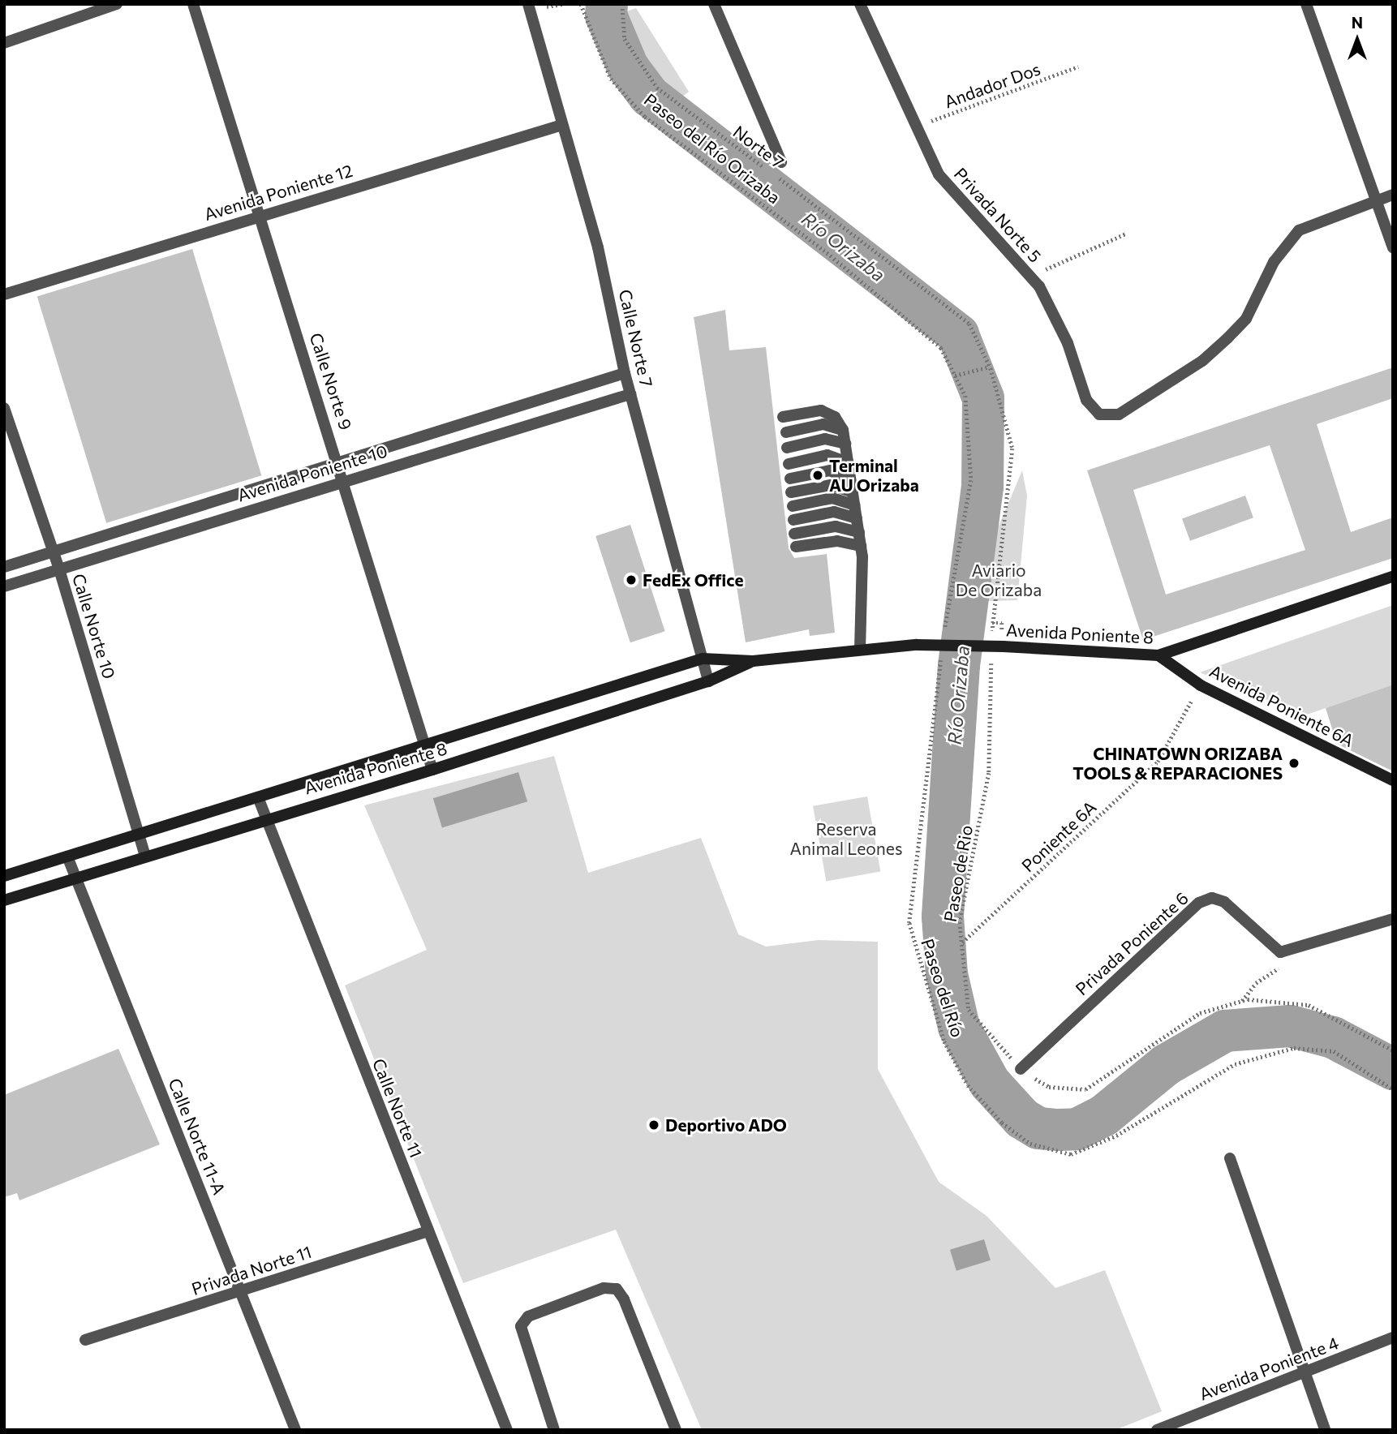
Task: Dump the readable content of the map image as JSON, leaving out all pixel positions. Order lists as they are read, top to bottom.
{
  "streets": {
    "street": [
      "Avenida Poniente 12",
      "Privada Norte 5",
      "Calle Norte 7",
      "Calle Norte 9",
      "Avenida Poniente 10",
      "Calle Norte 10",
      "Avenida Poniente 8",
      "Avenida Poniente 6A",
      "Privada Poniente 6",
      "Calle Norte 11",
      "Calle Norte 11-A",
      "Privada Norte 11",
      "Avenida Poniente 4"
    ],
    "path": [
      "Andador Dos",
      "Norte 7",
      "Paseo del Río Orizaba",
      "Poniente 6A",
      "Paseo de Rio",
      "Paseo del Río"
    ]
  },
  "crossings": [
    ["Andador Dos", "Privada Norte 5"],
    ["Avenida Poniente 12", "Calle Norte 7"],
    ["Avenida Poniente 12", "Calle Norte 9"],
    ["Calle Norte 7", "Avenida Poniente 10"],
    ["Calle Norte 7", "Avenida Poniente 8"],
    ["Calle Norte 9", "Avenida Poniente 10"],
    ["Calle Norte 9", "Avenida Poniente 8"],
    ["Avenida Poniente 10", "Calle Norte 10"],
    ["Calle Norte 10", "Avenida Poniente 8"],
    ["Avenida Poniente 8", "Avenida Poniente 6A"],
    ["Avenida Poniente 8", "Calle Norte 11"],
    ["Avenida Poniente 8", "Calle Norte 11-A"],
    ["Avenida Poniente 6A", "Poniente 6A"],
    ["Poniente 6A", "Paseo de Rio"],
    ["Paseo de Rio", "Privada Poniente 6"],
    ["Calle Norte 11", "Privada Norte 11"],
    ["Calle Norte 11-A", "Privada Norte 11"]
  ],
  "water": ["Río Orizaba"],
  "parks": ["Aviario De Orizaba", "Reserva Animal Leones"],
  "places": [
    "Terminal AU Orizaba",
    "FedEx Office",
    "CHINATOWN ORIZABA TOOLS & REPARACIONES",
    "Deportivo ADO"
  ],
  "north": "top"
}
